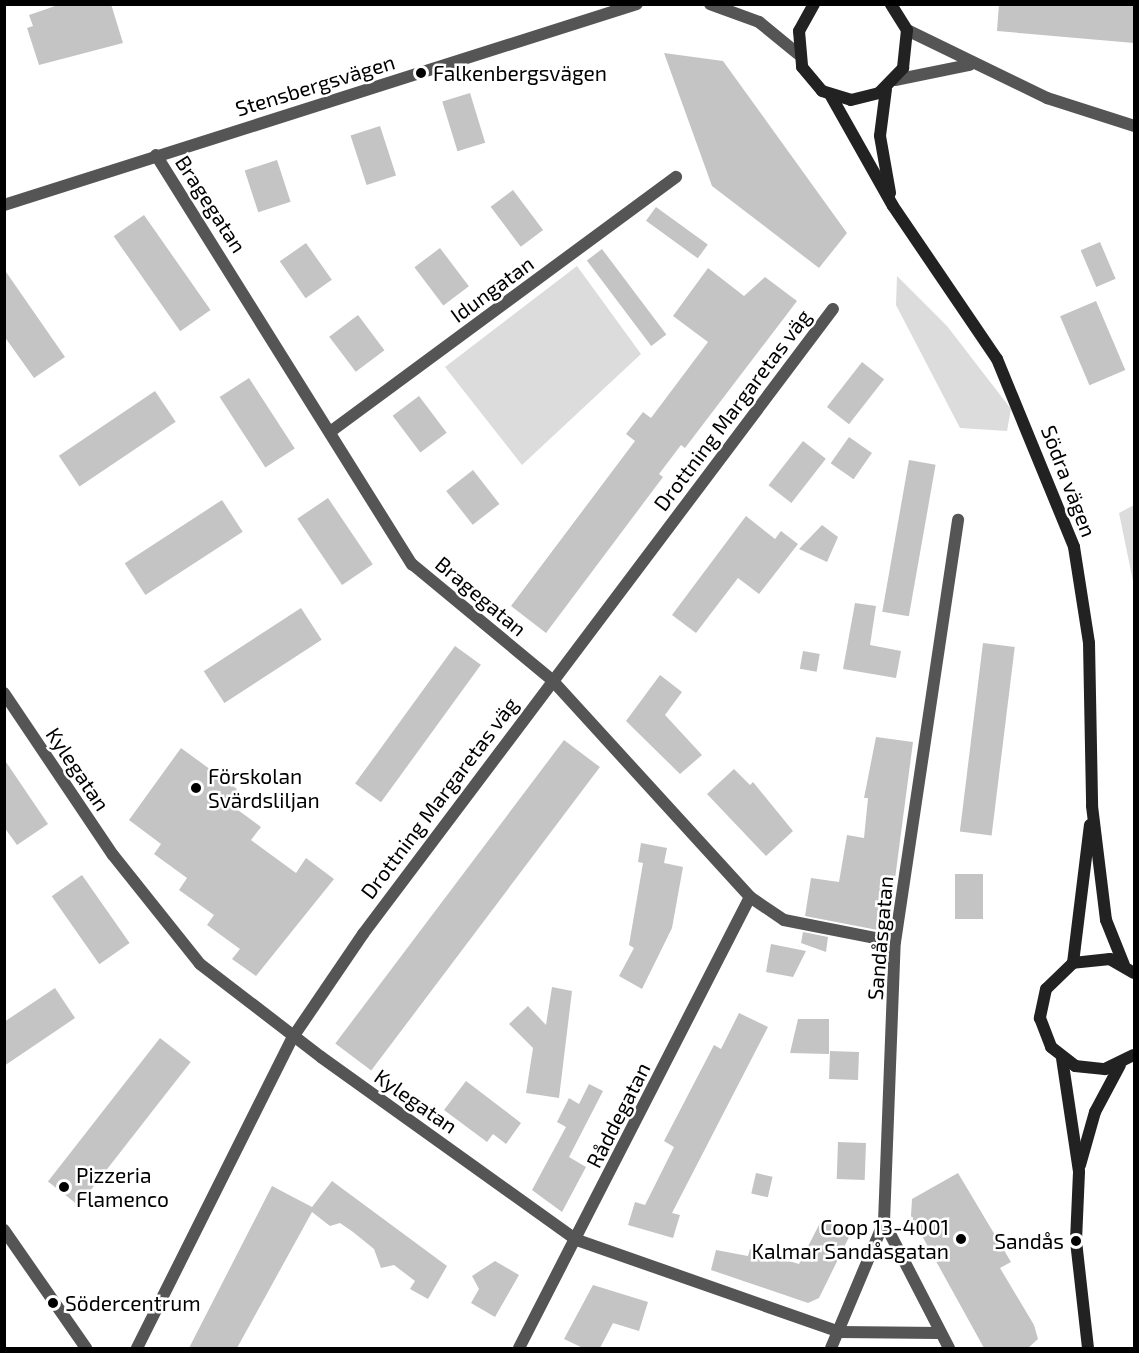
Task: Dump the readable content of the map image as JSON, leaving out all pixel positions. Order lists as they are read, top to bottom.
{
  "streets": {
    "main road": ["Södra vägen"],
    "street": [
      "Stensbergsvägen",
      "Bragegatan",
      "Idungatan",
      "Drottning Margaretas väg",
      "Kylegatan",
      "Sandåsgatan",
      "Råddegatan"
    ]
  },
  "crossings": [
    ["Stensbergsvägen", "Bragegatan"],
    ["Bragegatan", "Idungatan"],
    ["Bragegatan", "Drottning Margaretas väg"],
    ["Bragegatan", "Sandåsgatan"],
    ["Bragegatan", "Råddegatan"],
    ["Drottning Margaretas väg", "Kylegatan"],
    ["Kylegatan", "Sandåsgatan"],
    ["Kylegatan", "Råddegatan"]
  ],
  "places": [
    "Falkenbergsvägen",
    "Förskolan Svärdsliljan",
    "Pizzeria Flamenco",
    "Coop 13-4001 Kalmar Sandåsgatan",
    "Sandås",
    "Södercentrum"
  ]
}
